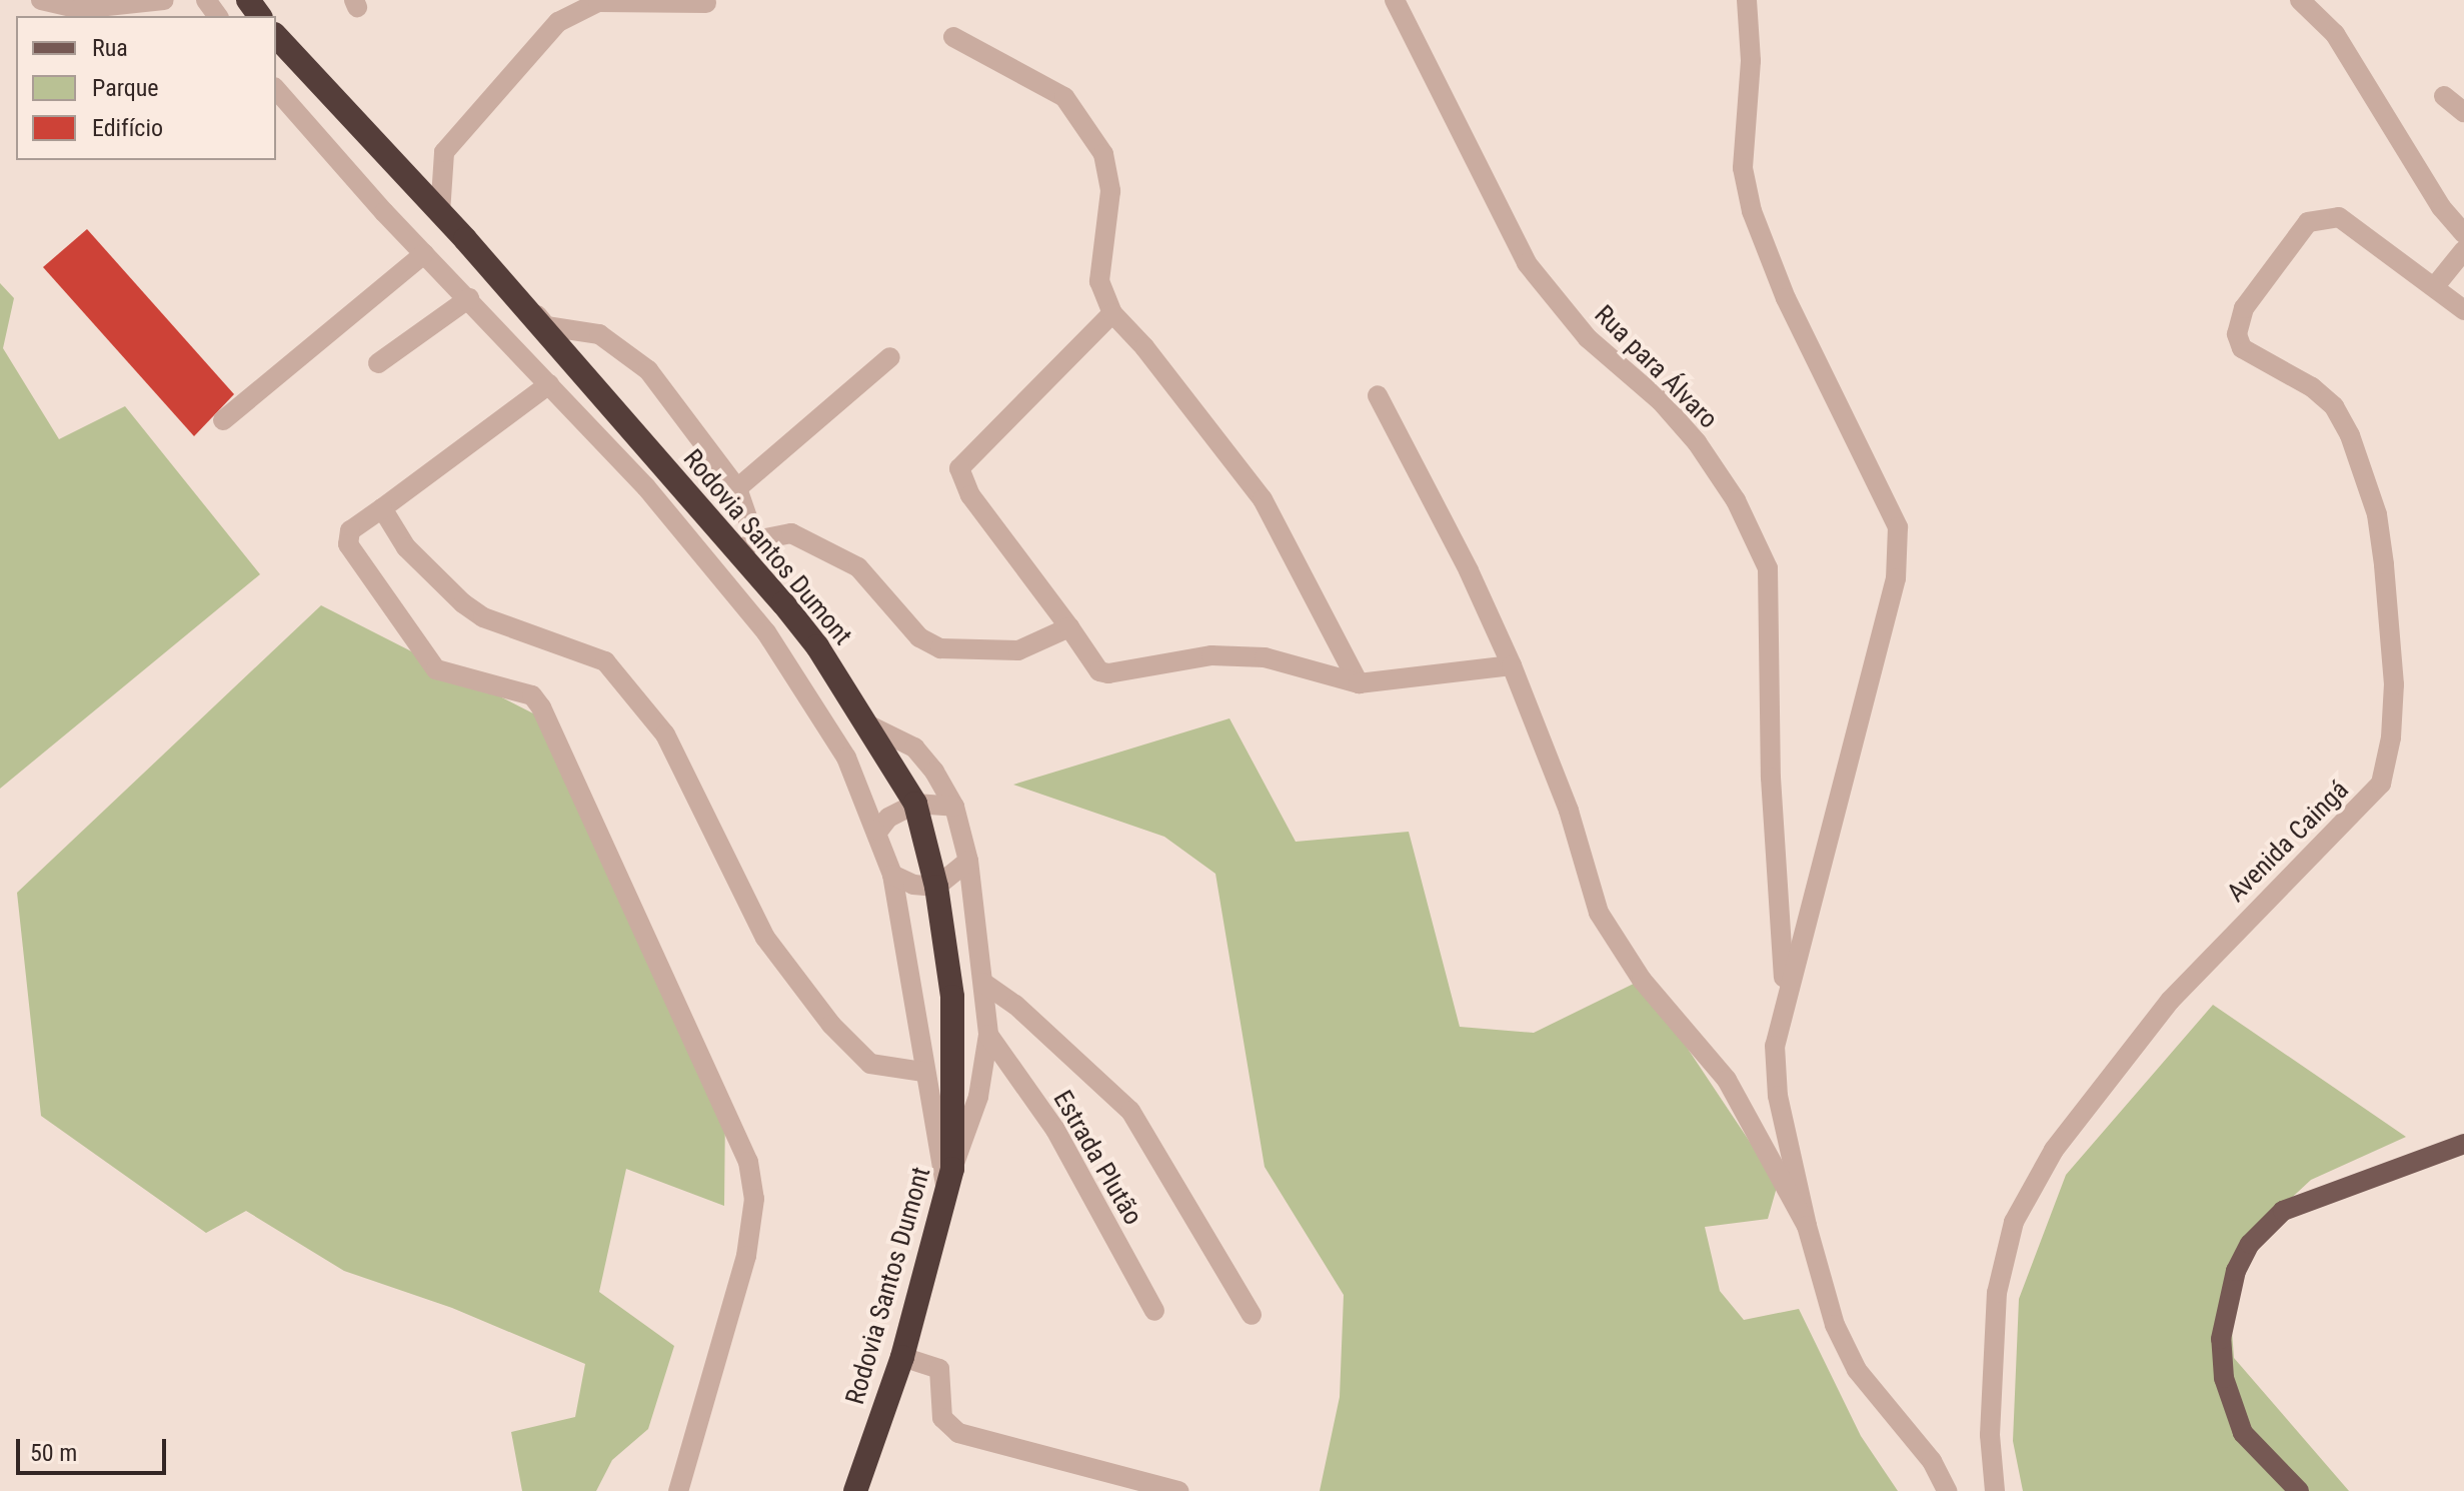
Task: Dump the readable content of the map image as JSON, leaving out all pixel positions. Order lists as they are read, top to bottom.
{
  "streets": {
    "highway": ["Rodovia Santos Dumont"],
    "street": ["Rua para Álvaro", "Avenida Caingá", "Estrada Plutão"]
  },
  "legend": ["Rua", "Parque", "Edifício"],
  "scale_bar": "50 m"
}
